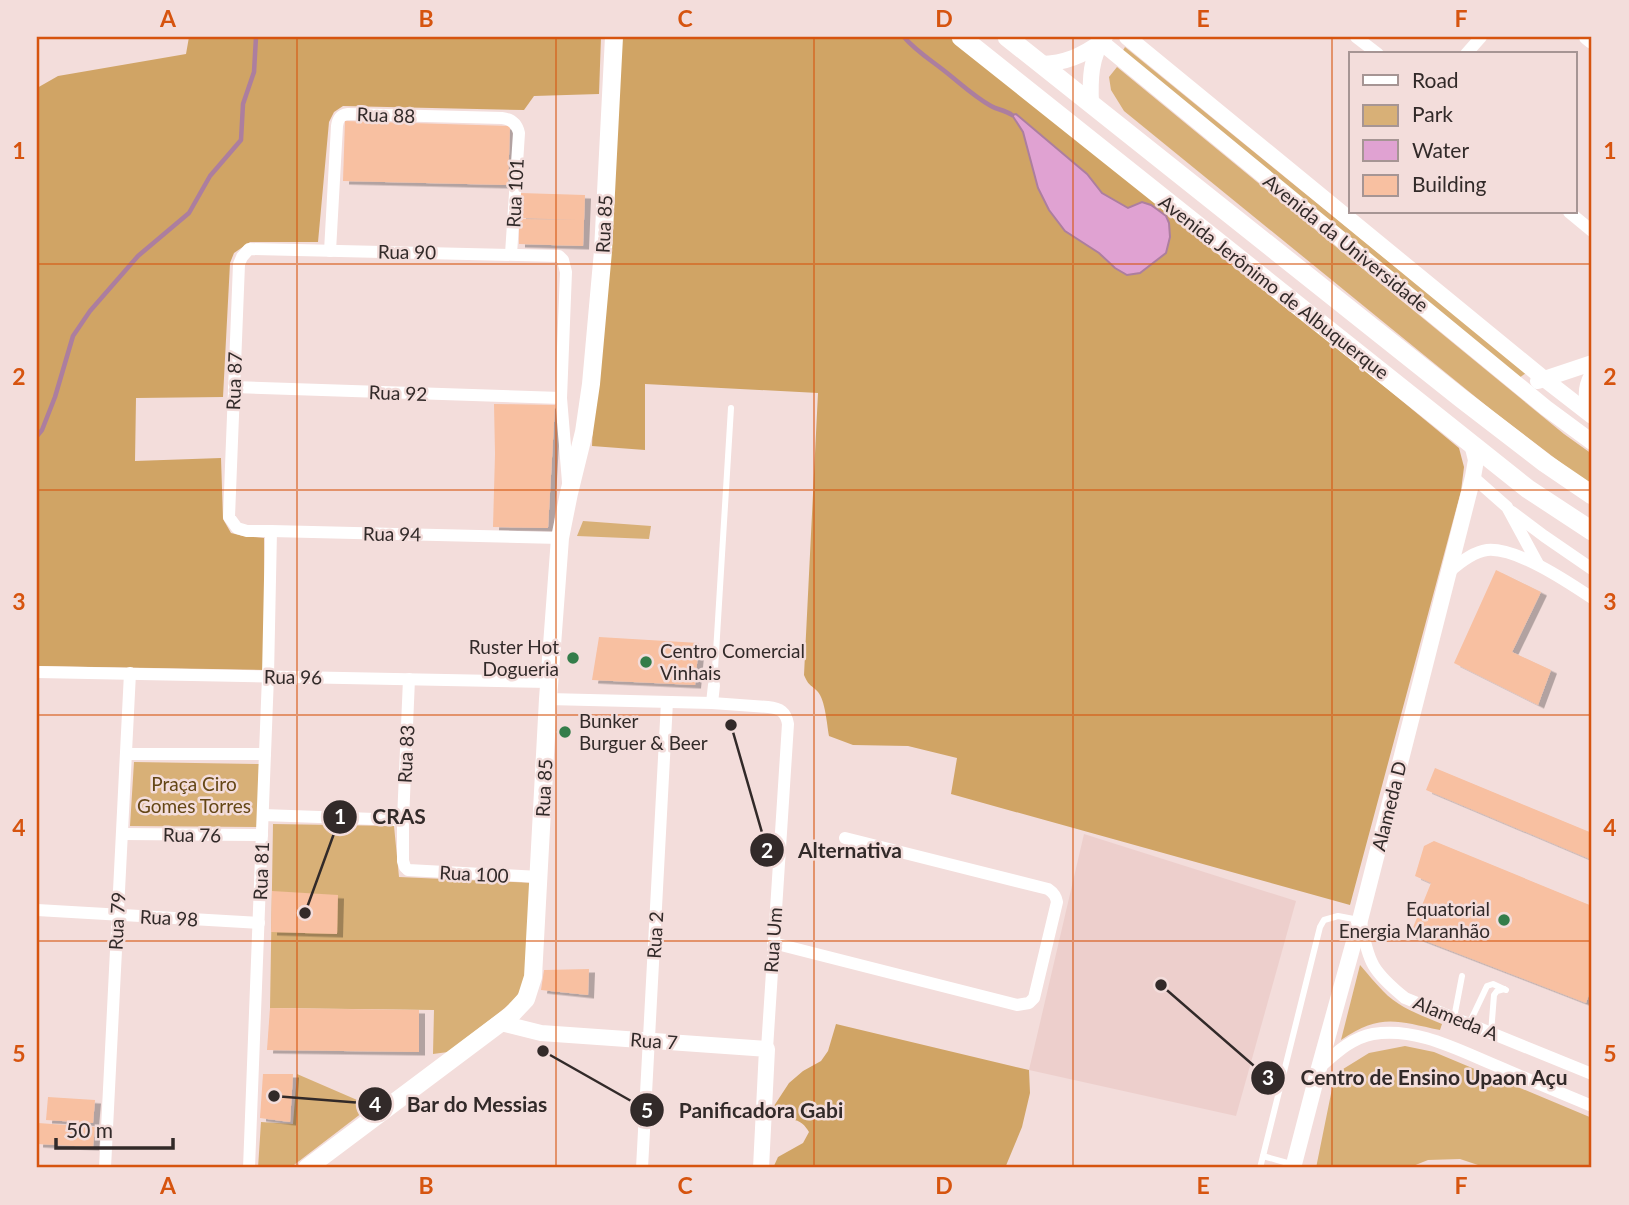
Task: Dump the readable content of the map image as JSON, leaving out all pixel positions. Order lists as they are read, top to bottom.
{
  "streets": {
    "main road": ["Rua 85", "Avenida Jerônimo de Albuquerque"],
    "street": [
      "Rua 88",
      "Rua 101",
      "Avenida da Universidade",
      "Rua 90",
      "Rua 87",
      "Rua 92",
      "Rua 94",
      "Rua 96",
      "Rua 83",
      "Alameda D",
      "Rua 76",
      "Rua 81",
      "Rua 100",
      "Rua 98",
      "Rua 79",
      "Rua 2",
      "Rua Um",
      "Alameda A",
      "Rua 7"
    ]
  },
  "crossings": [
    ["Rua 88", "Rua 101"],
    ["Rua 88", "Rua 90"],
    ["Rua 101", "Rua 90"],
    ["Rua 85", "Rua 90"],
    ["Rua 85", "Rua 92"],
    ["Rua 85", "Rua 94"],
    ["Rua 85", "Rua 96"],
    ["Rua 85", "Rua 100"],
    ["Rua 90", "Rua 87"],
    ["Avenida Jerônimo de Albuquerque", "Alameda D"],
    ["Rua 87", "Rua 92"],
    ["Rua 87", "Rua 94"],
    ["Rua 94", "Rua 81"],
    ["Rua 96", "Rua 83"],
    ["Rua 96", "Rua 81"],
    ["Rua 96", "Rua 79"],
    ["Rua 96", "Rua 2"],
    ["Rua 96", "Rua Um"],
    ["Rua 83", "Rua 100"],
    ["Alameda D", "Alameda A"],
    ["Rua 76", "Rua 81"],
    ["Rua 76", "Rua 79"],
    ["Rua 81", "Rua 98"],
    ["Rua 98", "Rua 79"],
    ["Rua 2", "Rua 7"],
    ["Rua Um", "Rua 7"]
  ],
  "parks": ["Praça Ciro Gomes Torres"],
  "places": [
    "Ruster Hot Dogueria",
    "Centro Comercial Vinhais",
    "Alternativa",
    "Bunker Burguer & Beer",
    "CRAS",
    "Equatorial Energia Maranhão",
    "Centro de Ensino Upaon Açu",
    "Panificadora Gabi",
    "Bar do Messias"
  ],
  "legend": [
    "Road",
    "Park",
    "Water",
    "Building"
  ],
  "scale_bar": "50 m",
  "grid": {
    "columns": [
      "A",
      "B",
      "C",
      "D",
      "E",
      "F"
    ],
    "rows": [
      "1",
      "2",
      "3",
      "4",
      "5"
    ]
  }
}
